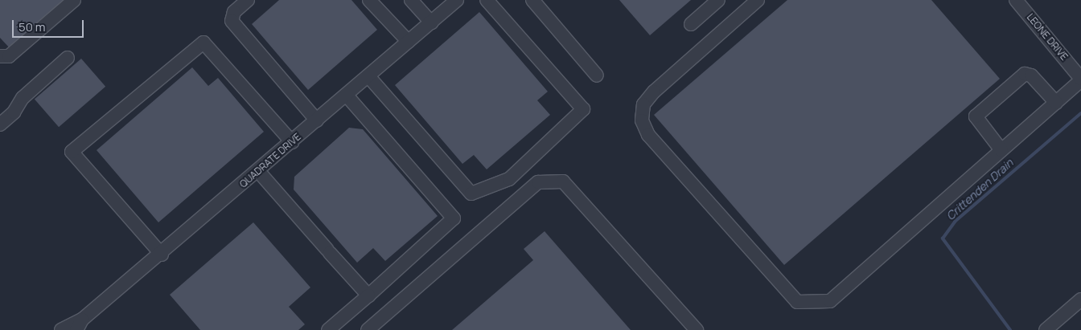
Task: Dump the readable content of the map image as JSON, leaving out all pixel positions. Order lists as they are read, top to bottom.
{
  "streets": {
    "street": ["LEONE DRIVE", "QUADRATE DRIVE"]
  },
  "water": ["Crittenden Drain"],
  "scale_bar": "50 m"
}
